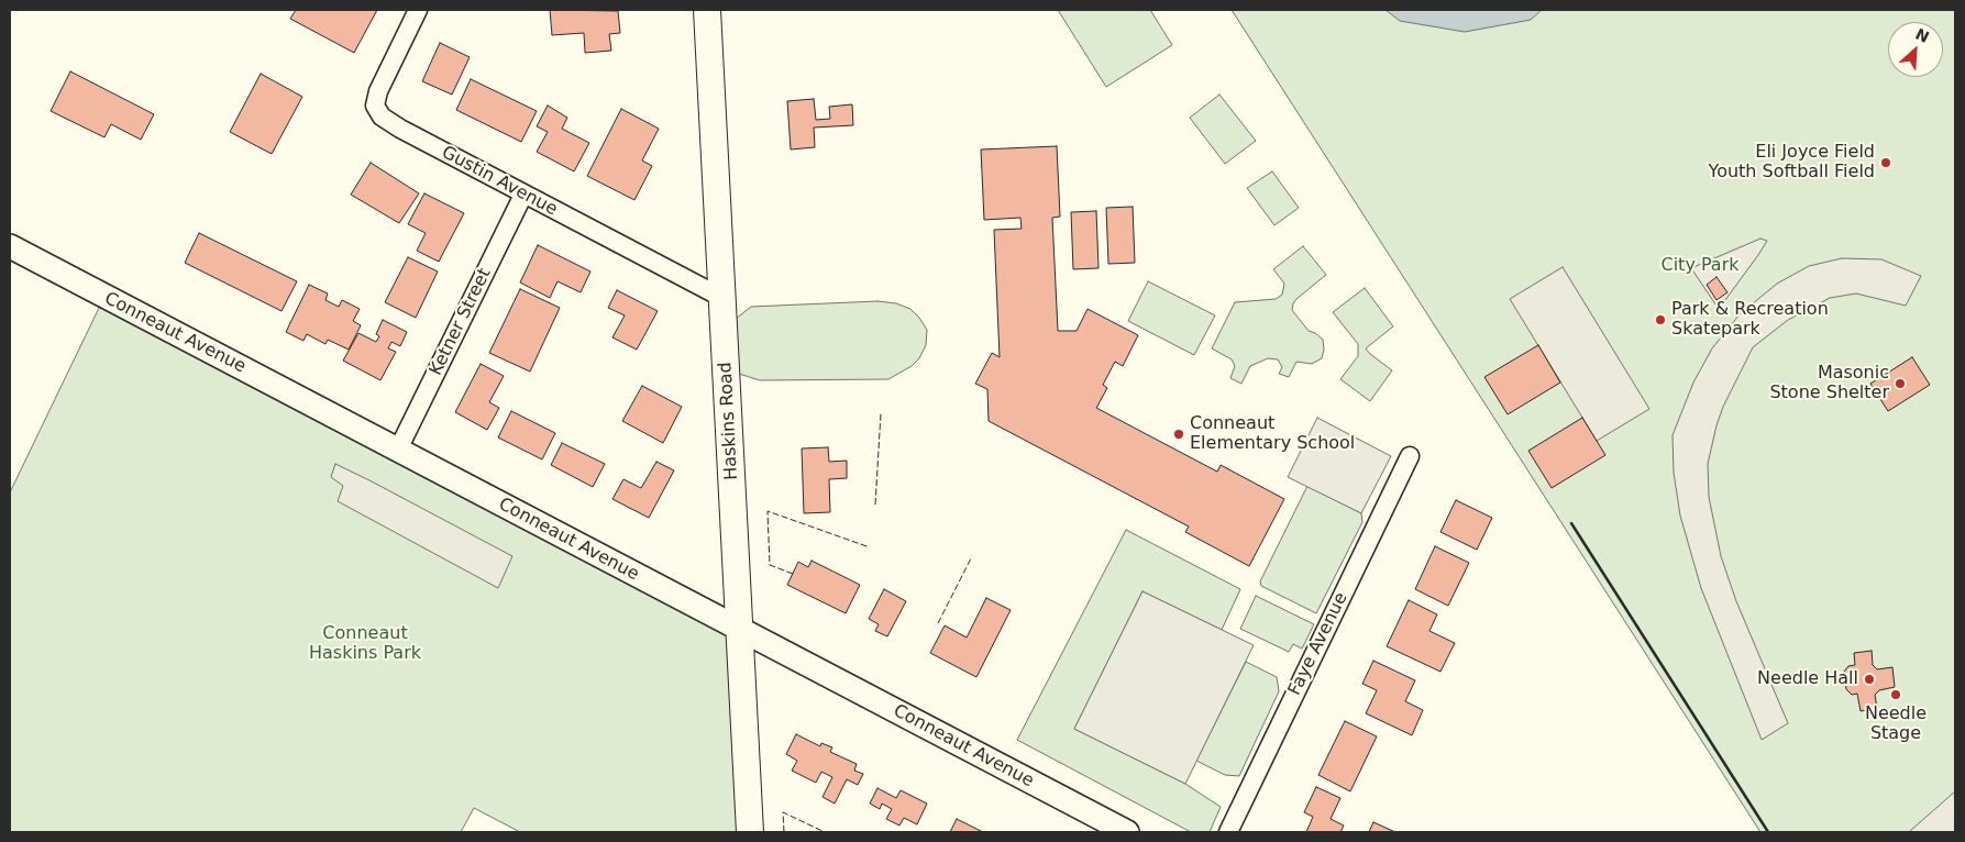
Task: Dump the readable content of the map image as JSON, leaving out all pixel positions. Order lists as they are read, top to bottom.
{
  "streets": {
    "main road": ["Haskins Road"],
    "street": [
      "Gustin Avenue",
      "Ketner Street",
      "Conneaut Avenue",
      "Faye Avenue"
    ]
  },
  "crossings": [
    ["Gustin Avenue", "Ketner Street"],
    ["Gustin Avenue", "Haskins Road"],
    ["Ketner Street", "Conneaut Avenue"],
    ["Conneaut Avenue", "Haskins Road"]
  ],
  "parks": ["City Park", "Conneaut Haskins Park"],
  "places": [
    "Eli Joyce Field Youth Softball Field",
    "Park & Recreation Skatepark",
    "Masonic Stone Shelter",
    "Conneaut Elementary School",
    "Needle Hall",
    "Needle Stage"
  ],
  "north": "top right"
}
